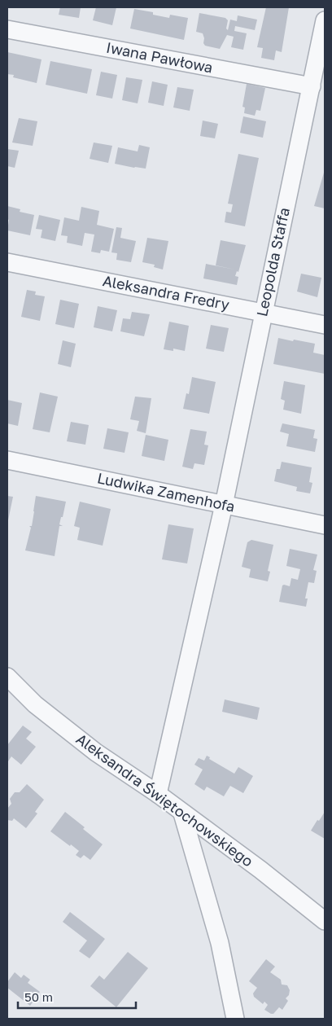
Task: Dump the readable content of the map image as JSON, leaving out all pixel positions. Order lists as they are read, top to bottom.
{
  "streets": {
    "street": [
      "Iwana Pawłowa",
      "Leopolda Staffa",
      "Aleksandra Fredry",
      "Ludwika Zamenhofa",
      "Aleksandra Świętochowskiego"
    ]
  },
  "crossings": [
    ["Iwana Pawłowa", "Leopolda Staffa"],
    ["Leopolda Staffa", "Aleksandra Fredry"],
    ["Leopolda Staffa", "Ludwika Zamenhofa"],
    ["Leopolda Staffa", "Aleksandra Świętochowskiego"]
  ],
  "scale_bar": "50 m"
}
